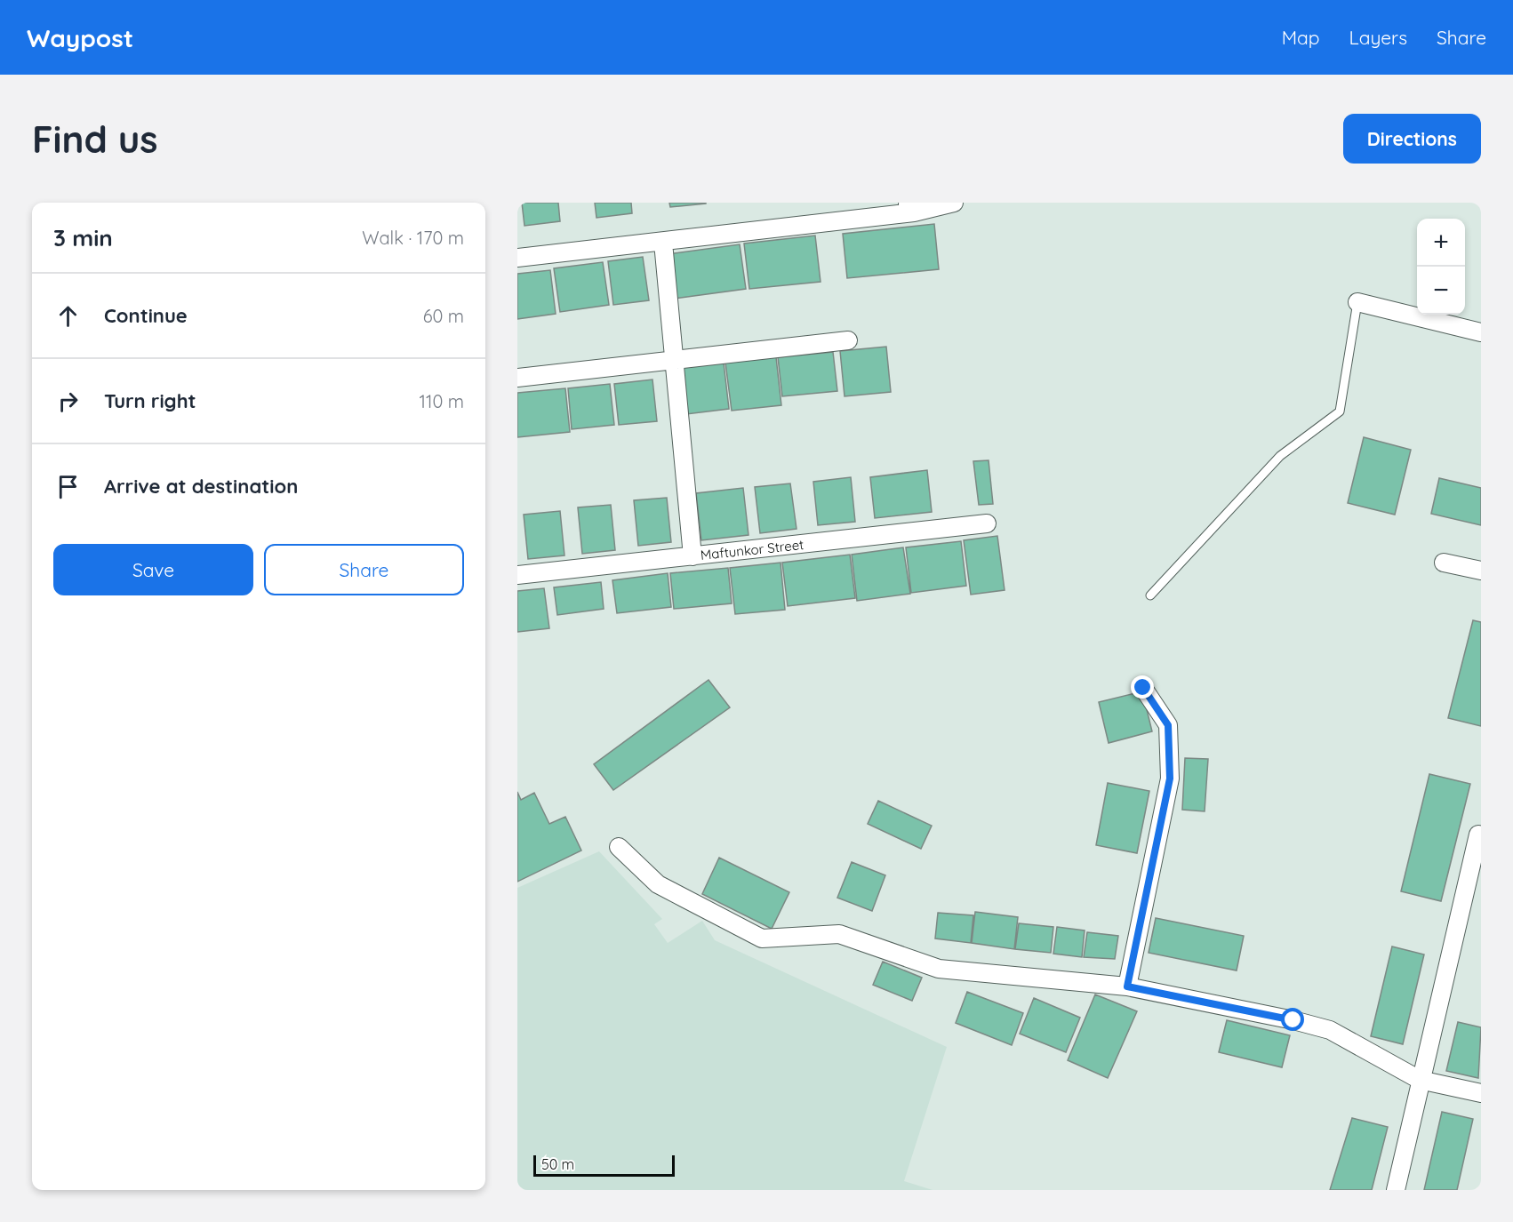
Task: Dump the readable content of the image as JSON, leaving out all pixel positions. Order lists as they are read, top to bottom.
{
  "streets": {
    "street": ["Maftunkor Street"]
  },
  "scale_bar": "50 m",
  "page": {
    "header": "Waypost",
    "nav": ["Map", "Layers", "Share"],
    "buttons": [
      "Directions",
      ["Save", "Share"]
    ],
    "title": "Find us",
    "heading": ["3 min", "Walk · 170 m"],
    "map_buttons": ["+", "−"],
    "list": [
      ["Continue", "60 m"],
      ["Turn right", "110 m"],
      "Arrive at destination"
    ],
    "scale": "50 m"
  }
}
